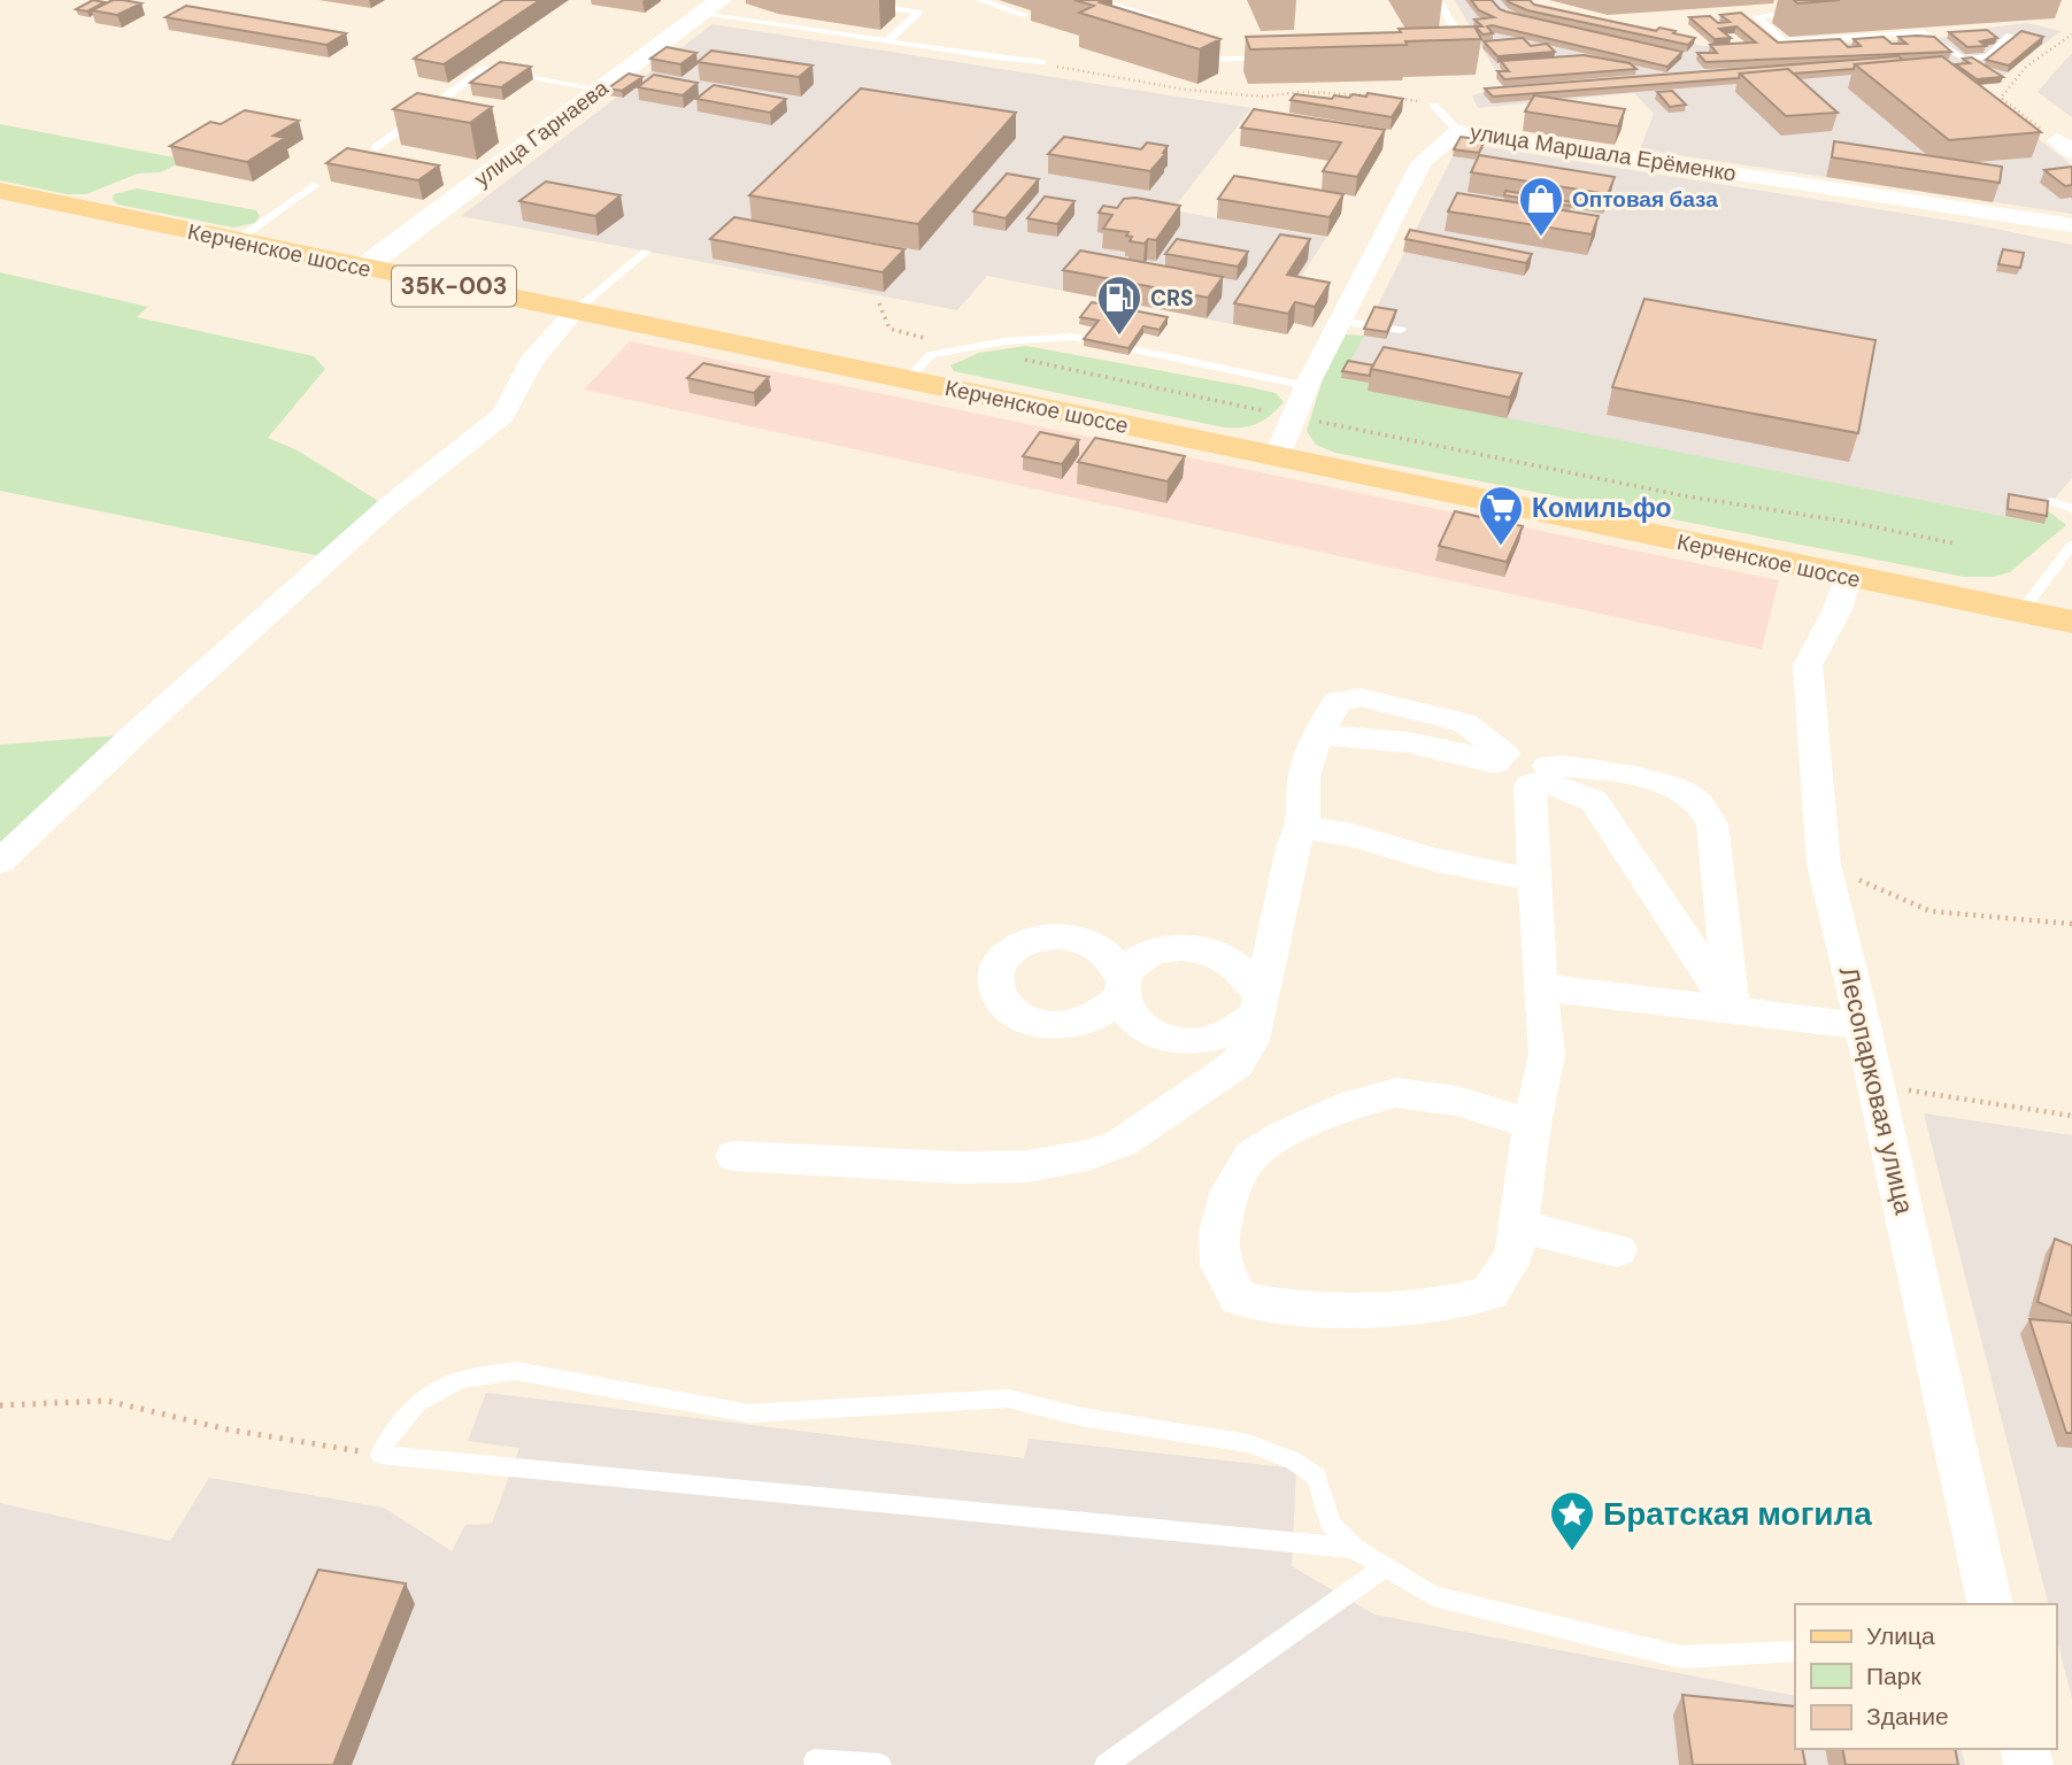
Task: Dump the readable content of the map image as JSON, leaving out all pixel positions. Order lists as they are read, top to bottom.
{
  "streets": {
    "main road": ["Керченское шоссе", "35К-003"],
    "street": ["улица Гарнаева", "улица Маршала Ерёменко", "Лесопарковая улица"]
  },
  "crossings": [
    ["улица Гарнаева", "Керченское шоссе"],
    ["улица Маршала Ерёменко", "Керченское шоссе"],
    ["Керченское шоссе", "Лесопарковая улица"]
  ],
  "places": {
    "shop": ["Оптовая база"],
    "fuel station": ["CRS"],
    "supermarket": ["Комильфо"],
    "place": ["Братская могила"]
  },
  "legend": ["Улица", "Парк", "Здание"]
}
